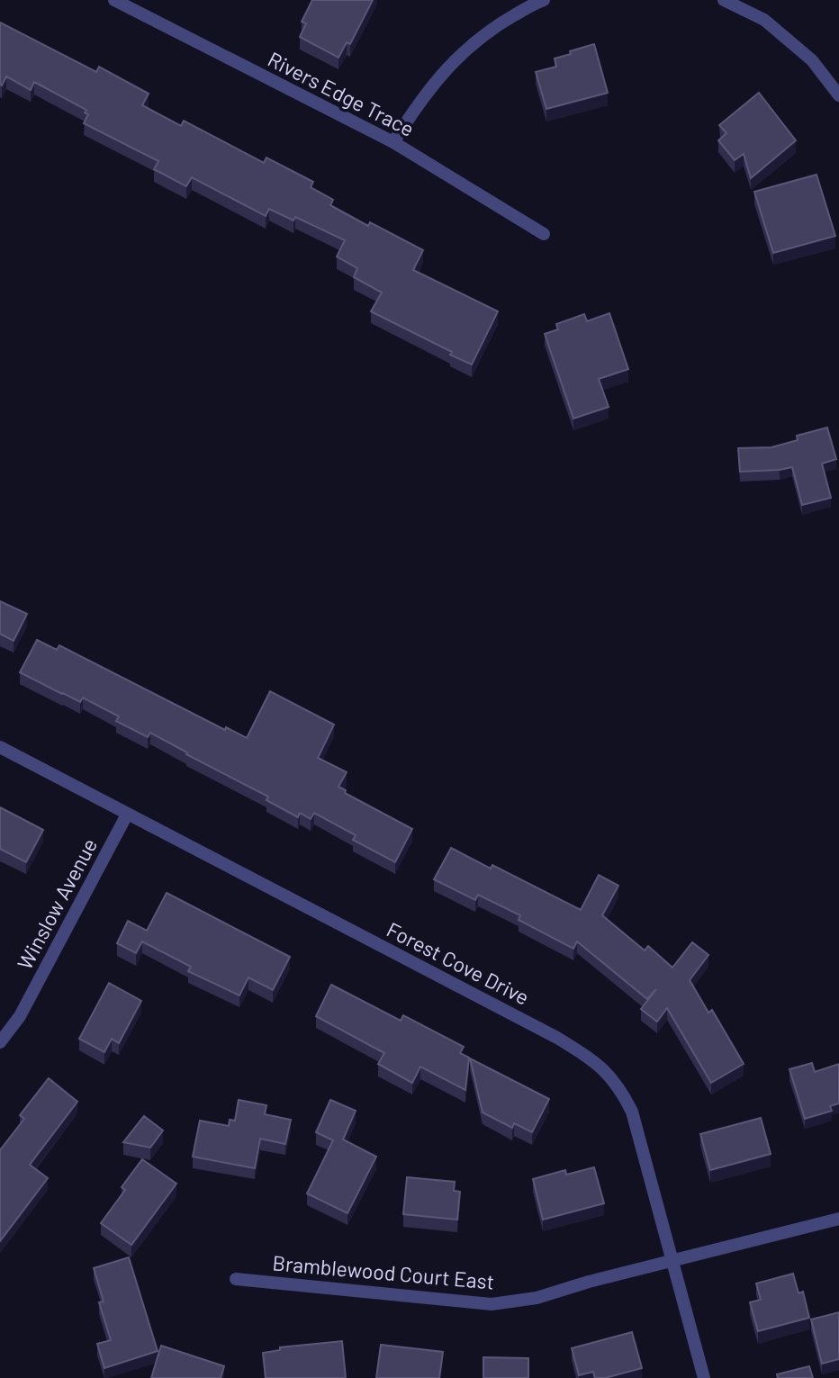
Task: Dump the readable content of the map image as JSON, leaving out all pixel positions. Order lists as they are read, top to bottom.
{
  "streets": {
    "street": [
      "Rivers Edge Trace",
      "Winslow Avenue",
      "Forest Cove Drive",
      "Bramblewood Court East"
    ]
  },
  "crossings": [
    ["Winslow Avenue", "Forest Cove Drive"],
    ["Forest Cove Drive", "Bramblewood Court East"]
  ]
}
